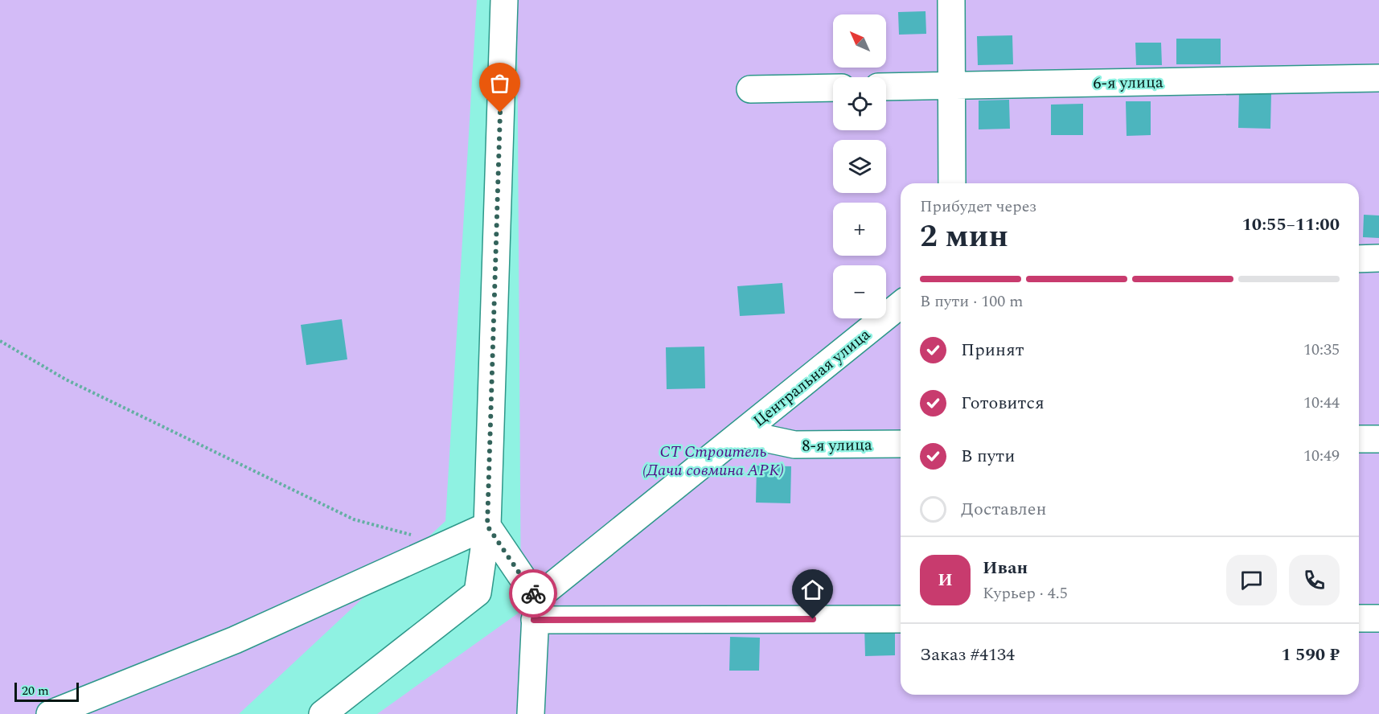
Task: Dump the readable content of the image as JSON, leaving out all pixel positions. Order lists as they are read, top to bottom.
{
  "streets": {
    "street": ["6-я улица", "Центральная улица", "8-я улица"]
  },
  "crossings": [
    ["Центральная улица", "8-я улица"]
  ],
  "parks": ["СТ Строитель (Дачи совмина АРК)"],
  "scale_bar": "20 m",
  "north": "top left",
  "page": {
    "map_buttons": ["+", "−"],
    "heading": ["2 мин", "Прибудет через", "10:55–11:00"],
    "panel": [
      "Иван",
      "Курьер · 4.5",
      "Заказ #4134",
      "1 590 ₽"
    ],
    "bar": "В пути · 100 m",
    "list": [
      ["Принят", "10:35"],
      ["Готовится", "10:44"],
      ["В пути", "10:49"],
      "Доставлен"
    ],
    "round": "И",
    "scale": "20 m"
  }
}
